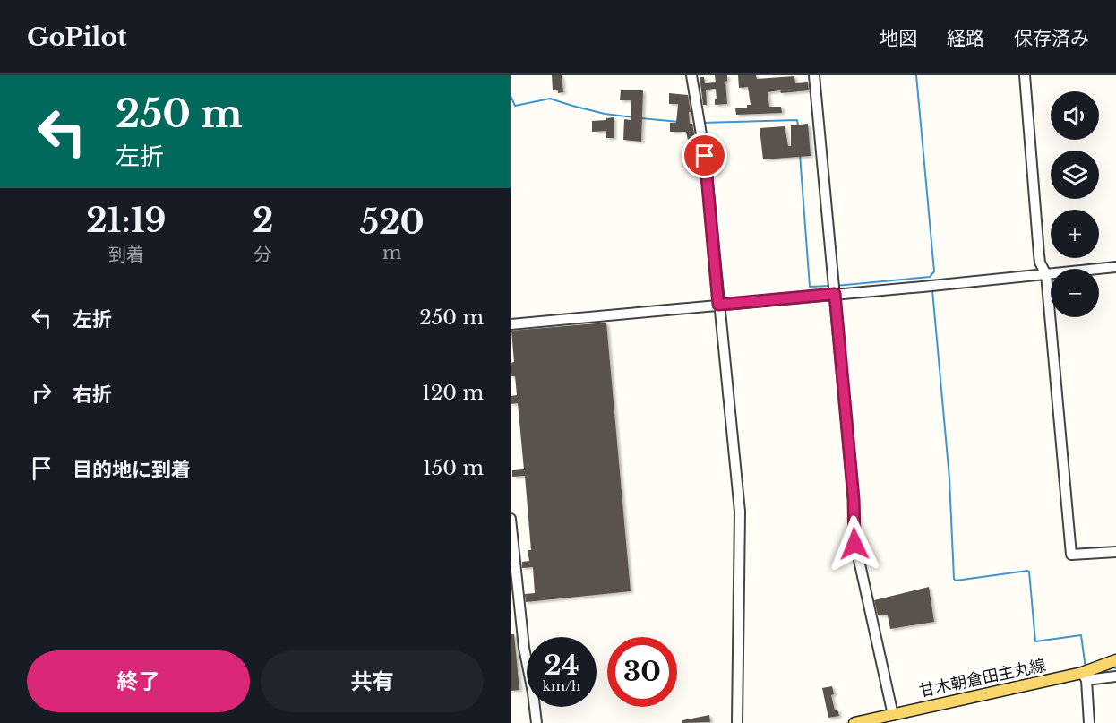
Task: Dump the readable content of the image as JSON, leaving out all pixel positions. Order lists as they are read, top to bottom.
{
  "streets": {
    "main road": ["甘木朝倉田主丸線"]
  },
  "page": {
    "header": "GoPilot",
    "nav": ["地図", "経路", "保存済み"],
    "turn": ["250 m", "左折"],
    "map_buttons": ["+", "−"],
    "eta": [
      "21:19",
      "到着",
      "2",
      "分",
      "520",
      "m"
    ],
    "list": [
      {
        "name": "左折",
        "value": "250 m"
      },
      {
        "name": "右折",
        "value": "120 m"
      },
      {
        "name": "目的地に到着",
        "value": "150 m"
      }
    ],
    "speed": "24 km/h",
    "limit": "30",
    "buttons": ["終了", "共有"]
  }
}
